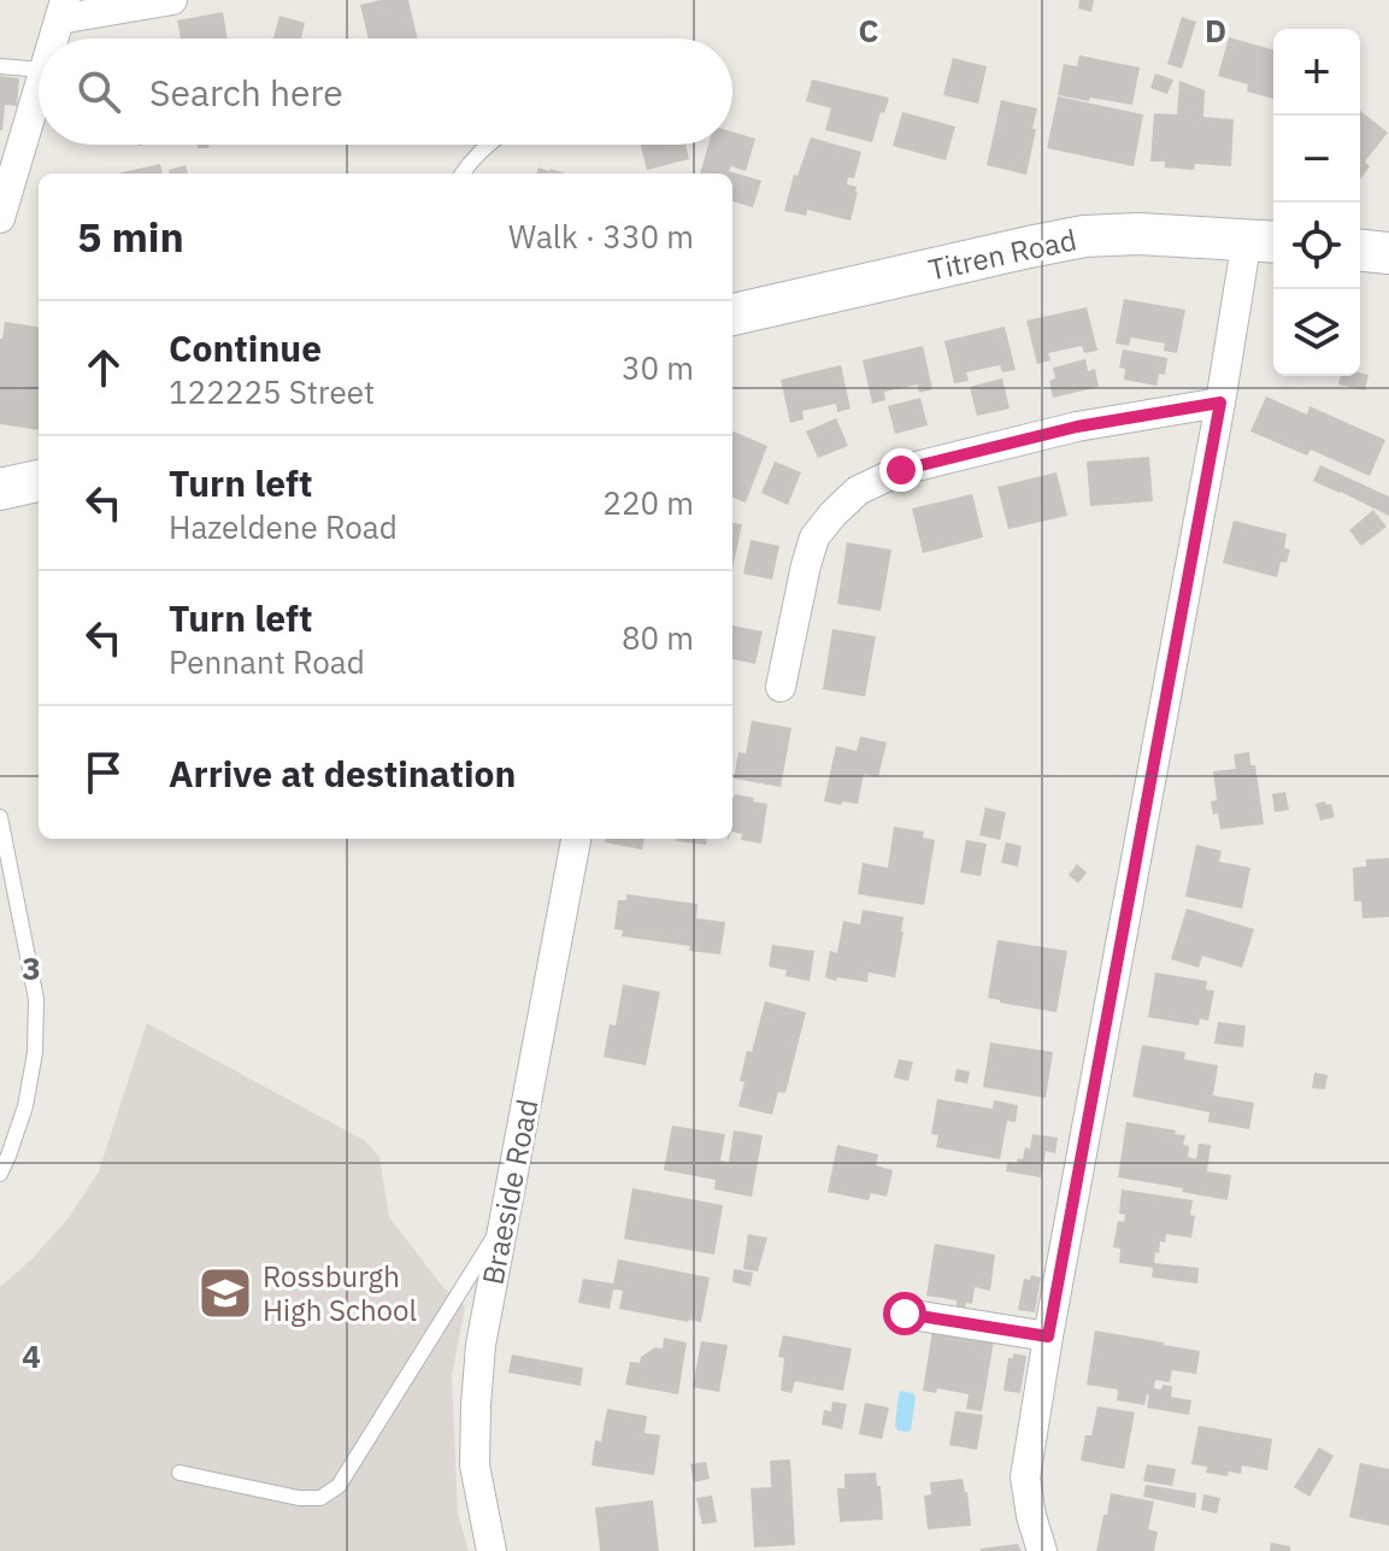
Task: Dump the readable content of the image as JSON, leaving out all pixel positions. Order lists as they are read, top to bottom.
{
  "streets": {
    "street": ["Titren Road", "Braeside Road"]
  },
  "places": {
    "school or university": ["Rossburgh High School"]
  },
  "page": {
    "map_buttons": ["+", "−"],
    "search": "Search here",
    "heading": ["5 min", "Walk · 330 m"],
    "list": [
      ["Continue", "122225 Street", "30 m"],
      ["Turn left", "Hazeldene Road", "220 m"],
      ["Turn left", "Pennant Road", "80 m"],
      "Arrive at destination"
    ]
  },
  "grid": {
    "columns": ["C", "D"],
    "rows": ["3", "4"]
  }
}
